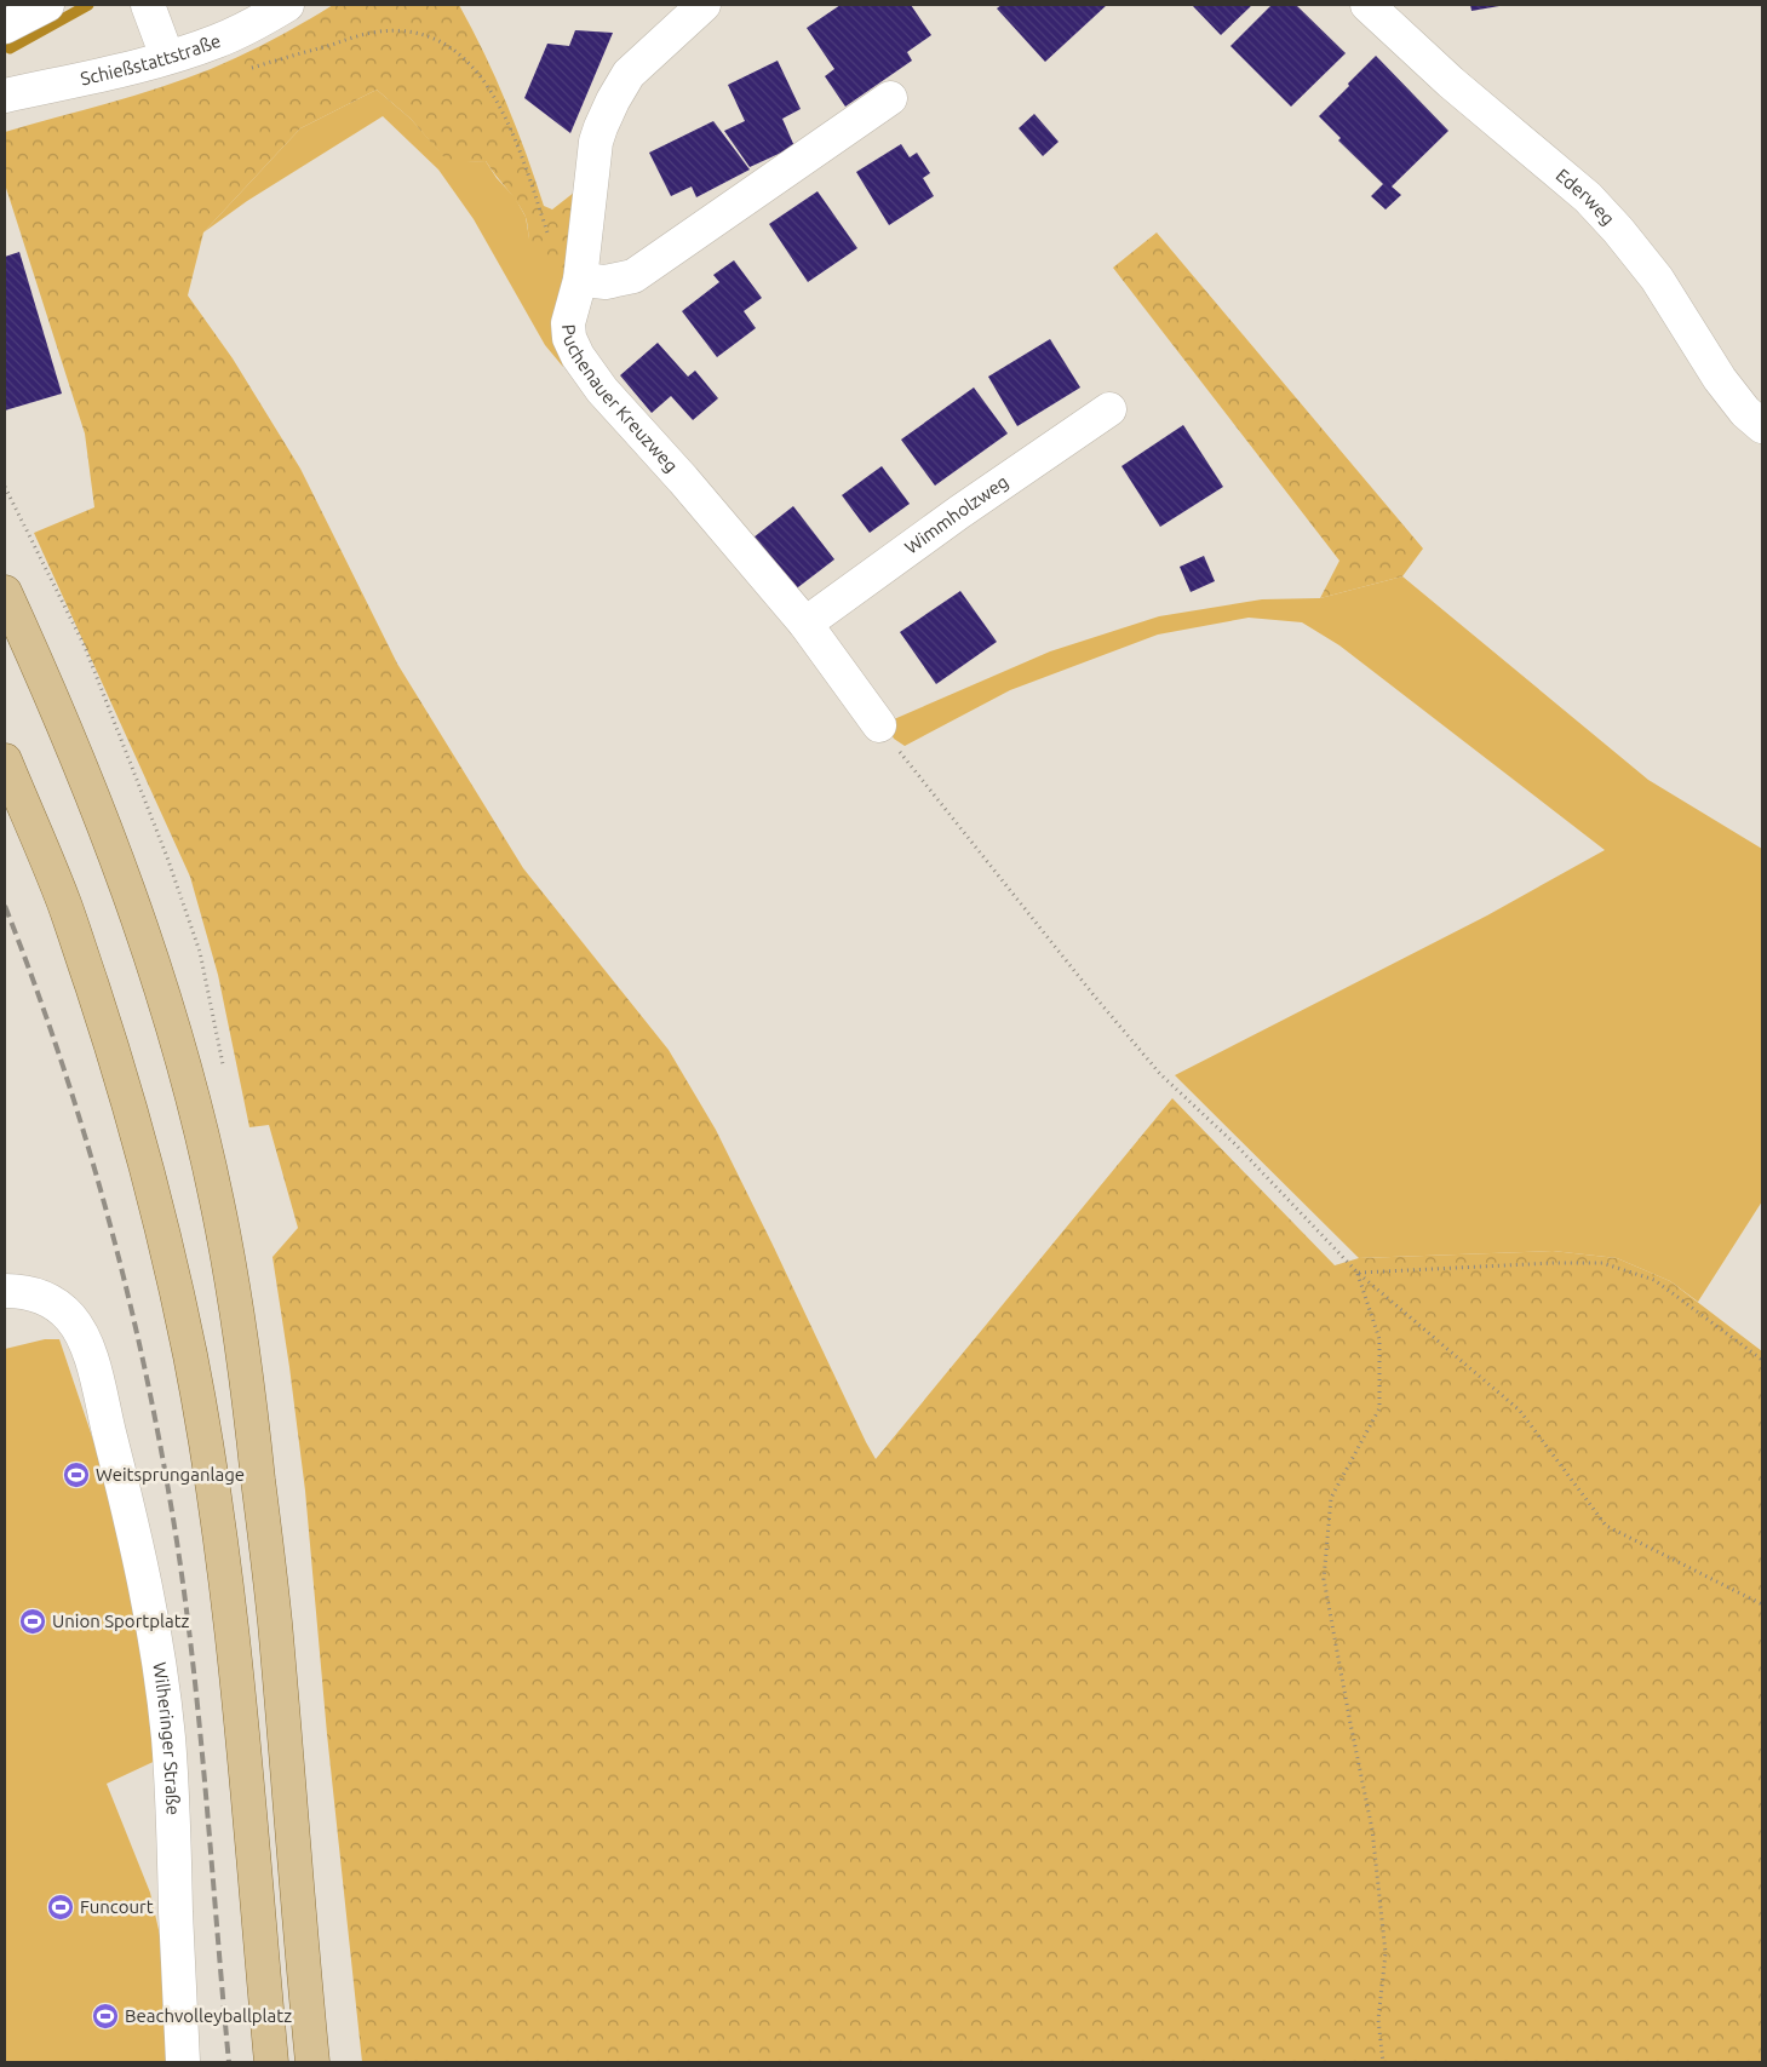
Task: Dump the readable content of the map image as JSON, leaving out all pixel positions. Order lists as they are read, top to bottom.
{
  "streets": {
    "street": [
      "Schießstattstraße",
      "Ederweg",
      "Puchenauer Kreuzweg",
      "Wimmholzweg",
      "Wilheringer Straße"
    ]
  },
  "crossings": [
    ["Puchenauer Kreuzweg", "Wimmholzweg"]
  ],
  "places": {
    "sports": [
      "Weitsprunganlage",
      "Union Sportplatz",
      "Funcourt",
      "Beachvolleyballplatz"
    ]
  }
}
